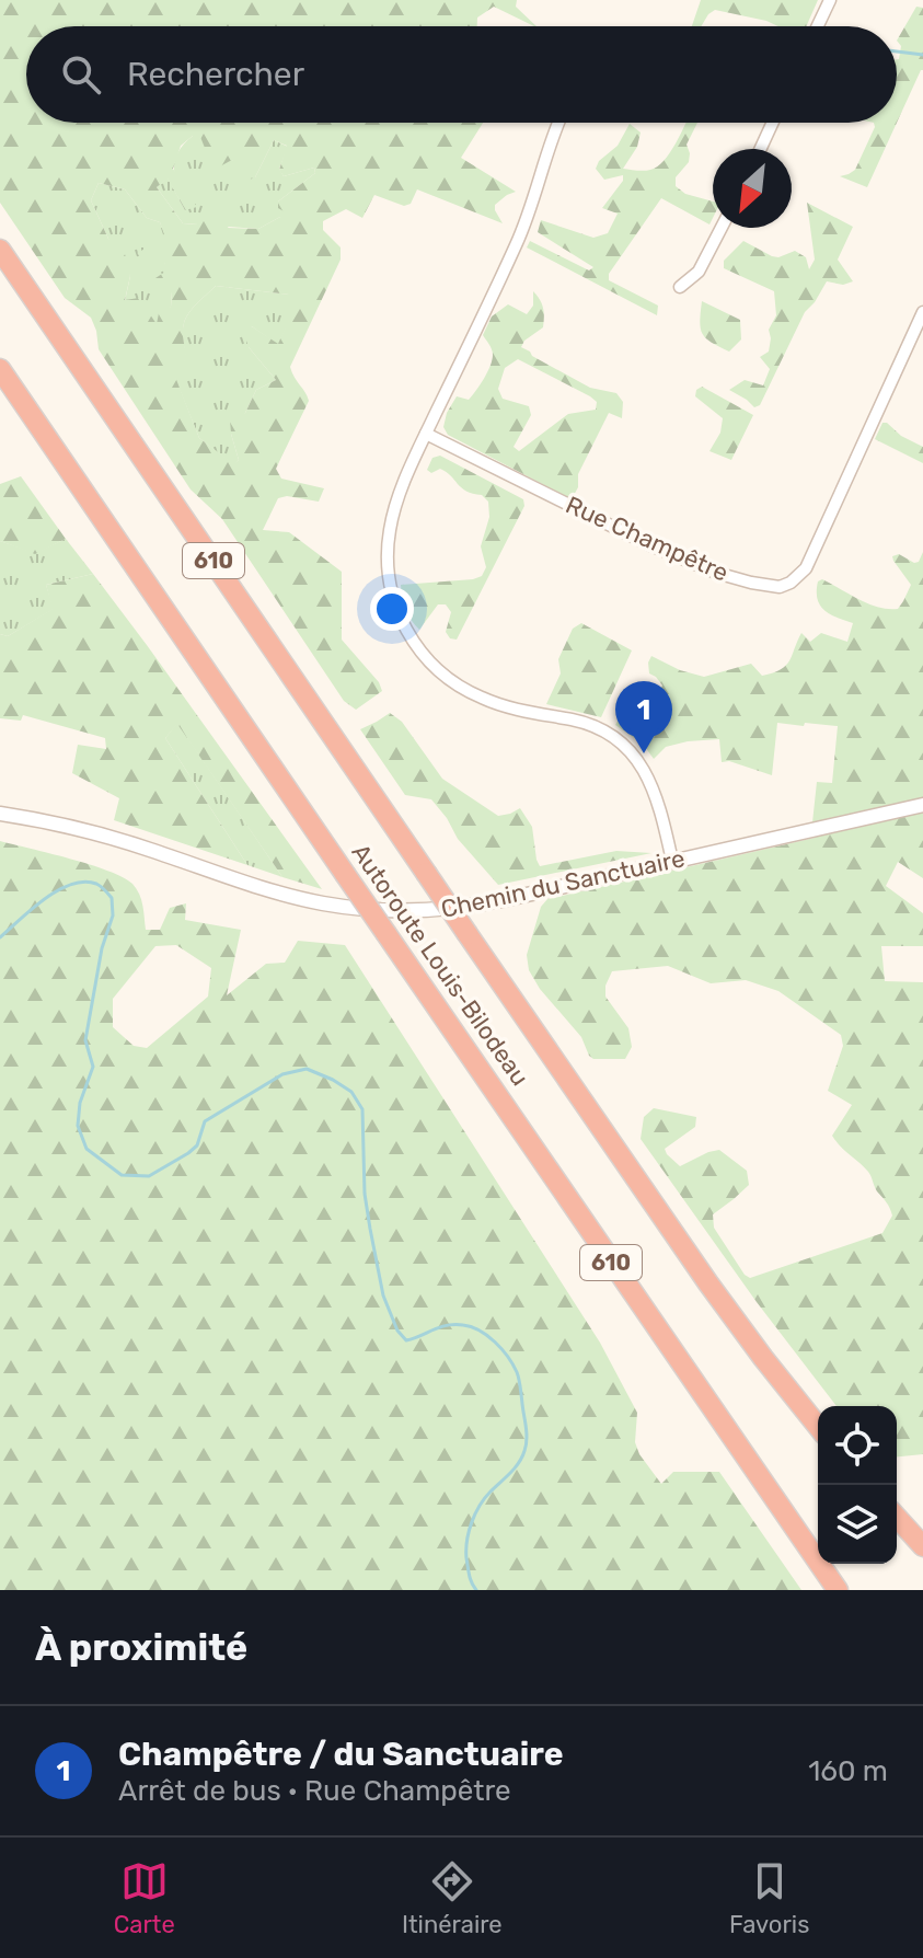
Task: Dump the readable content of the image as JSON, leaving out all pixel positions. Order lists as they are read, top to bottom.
{
  "streets": {
    "highway": ["610", "Autoroute Louis-Bilodeau"],
    "street": ["Rue Champêtre", "Chemin du Sanctuaire"]
  },
  "north": "bottom left",
  "page": {
    "search": "Rechercher",
    "pins": "1",
    "heading": "À proximité",
    "list": [
      {
        "mark": "1",
        "name": "Champêtre / du Sanctuaire",
        "note": "Arrêt de bus · Rue Champêtre",
        "value": "160 m"
      }
    ],
    "nav": ["Carte", "Itinéraire", "Favoris"]
  }
}
